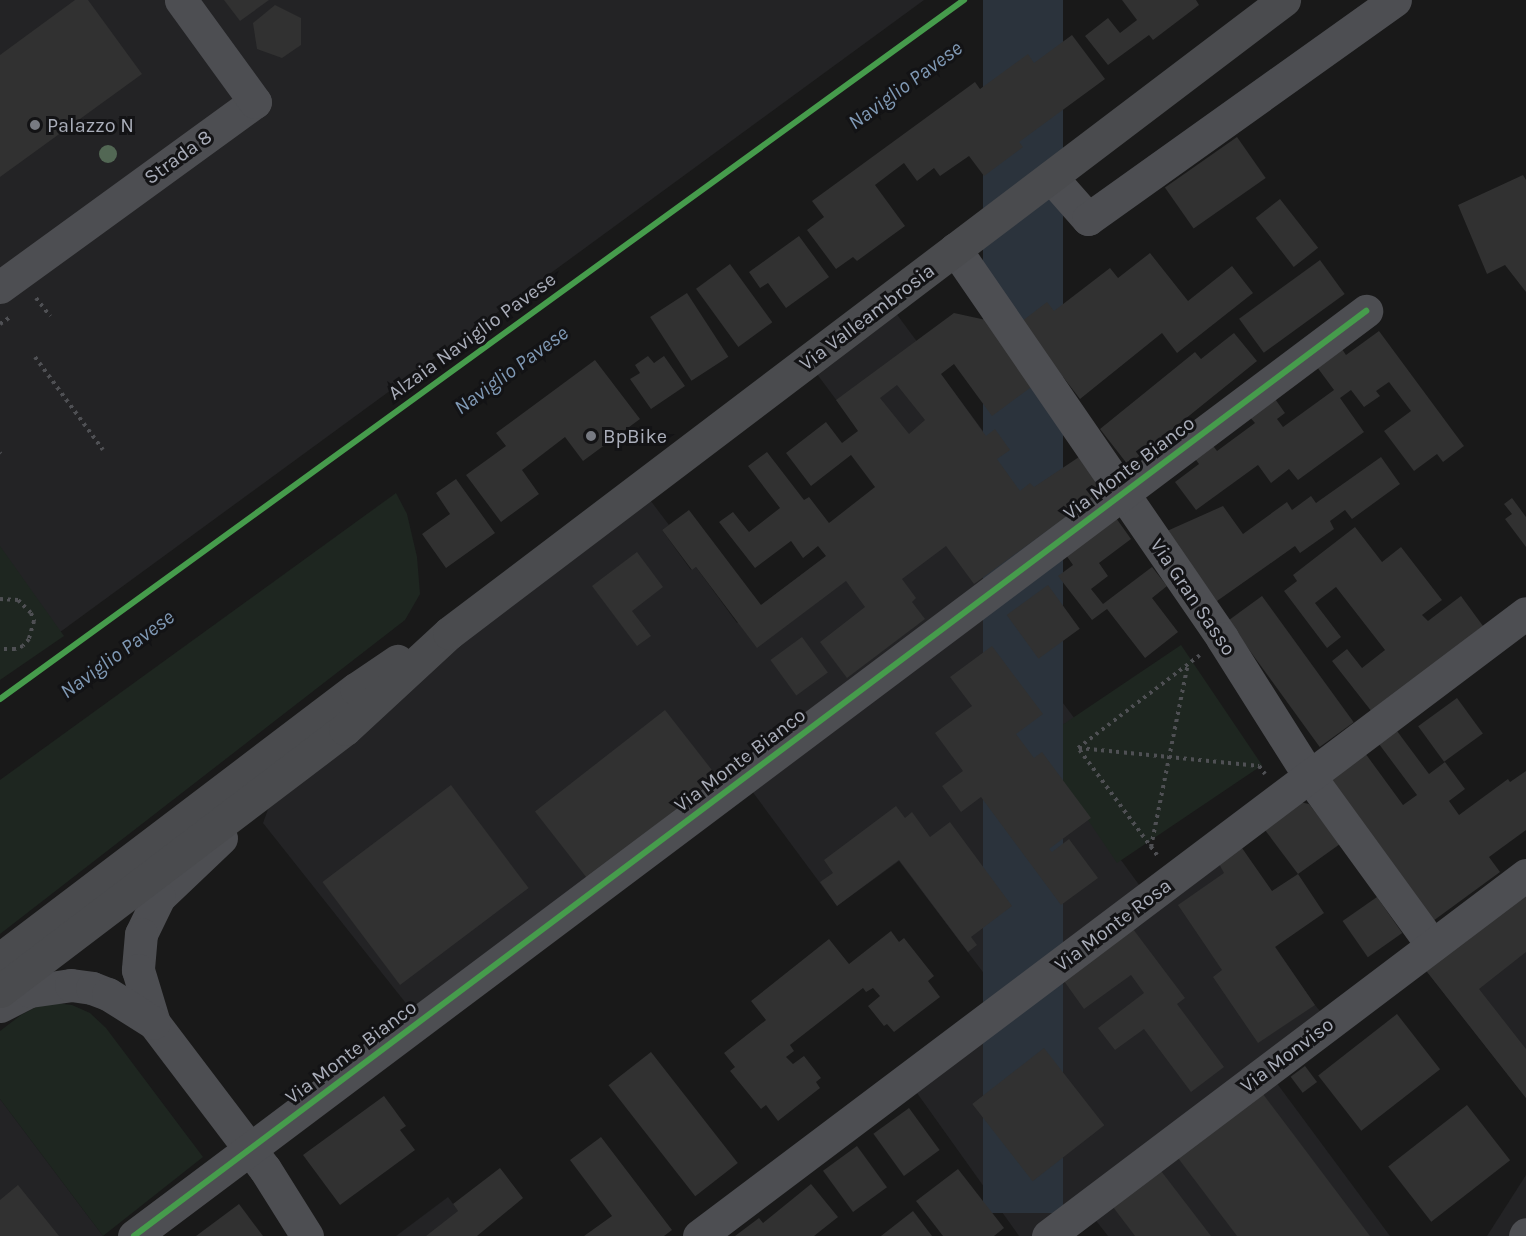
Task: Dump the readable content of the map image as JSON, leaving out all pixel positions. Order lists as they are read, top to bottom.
{
  "streets": {
    "main road": ["Via Valleambrosia"],
    "street": [
      "Strada 8",
      "Via Monte Bianco",
      "Via Gran Sasso",
      "Via Monte Rosa",
      "Via Monviso"
    ],
    "cycle path": ["Alzaia Naviglio Pavese"]
  },
  "crossings": [
    ["Via Valleambrosia", "Via Gran Sasso"],
    ["Via Monte Bianco", "Via Gran Sasso"],
    ["Via Gran Sasso", "Via Monte Rosa"],
    ["Via Gran Sasso", "Via Monviso"]
  ],
  "water": ["Naviglio Pavese"],
  "places": ["Palazzo N", "BpBike"]
}
